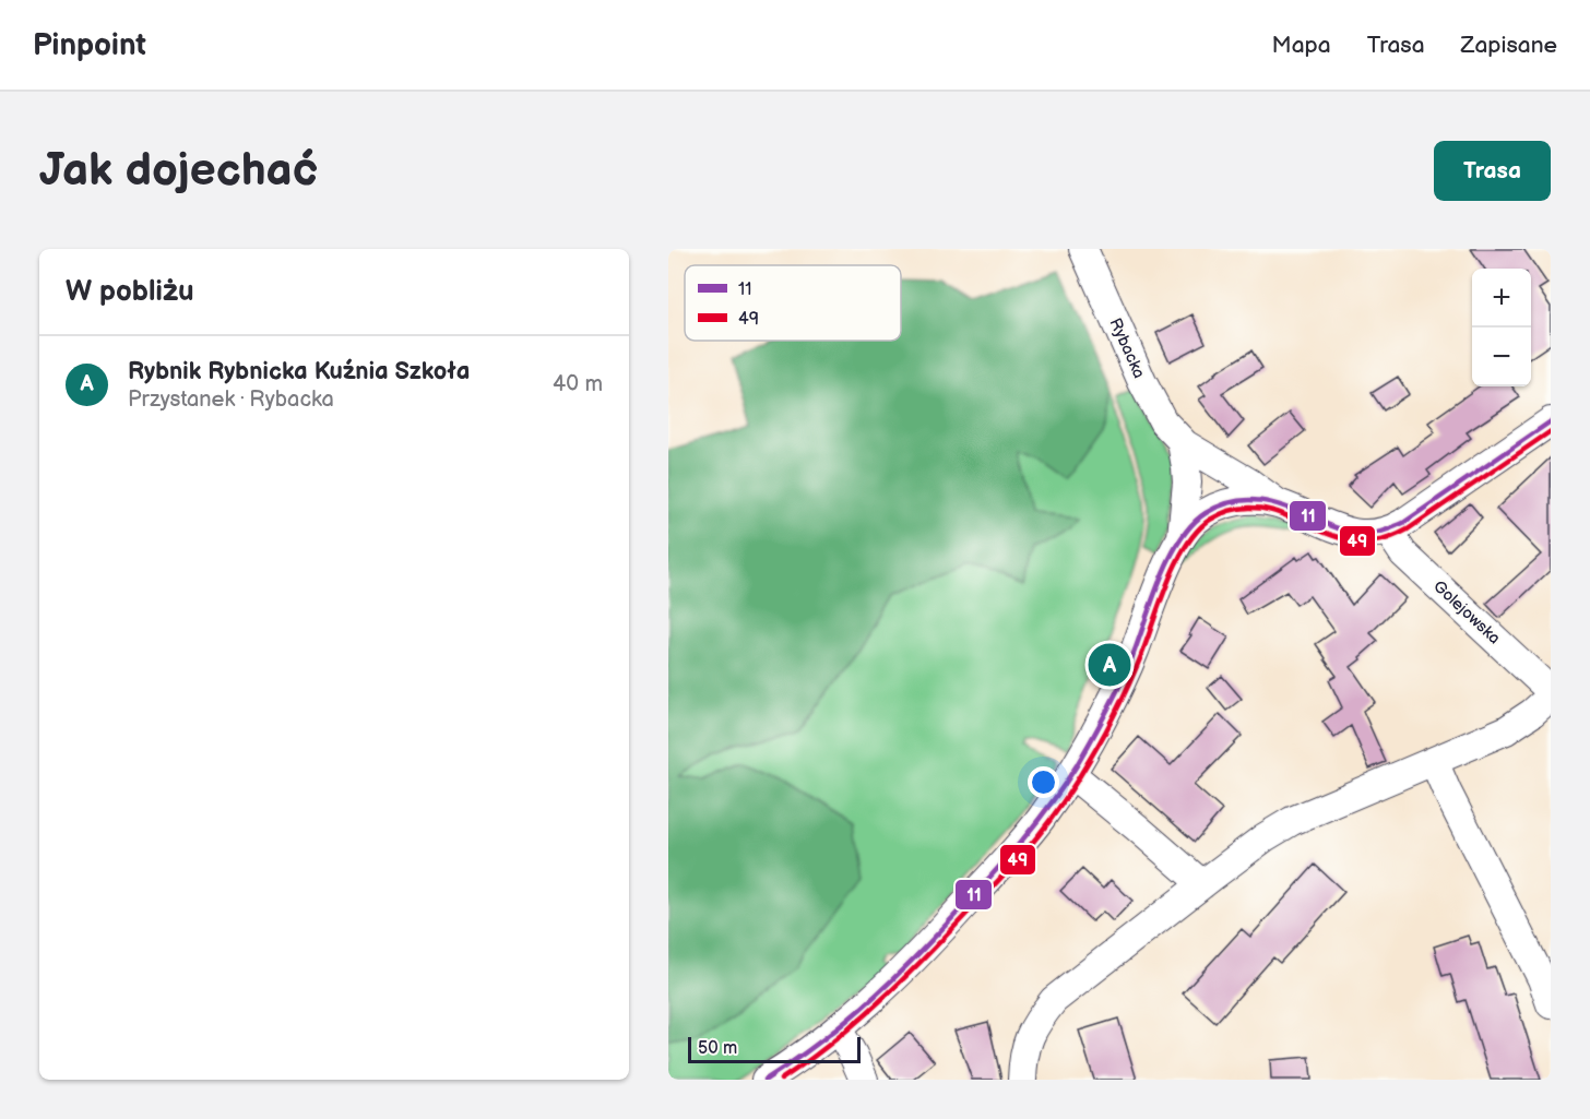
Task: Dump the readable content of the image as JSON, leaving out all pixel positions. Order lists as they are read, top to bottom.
{
  "streets": {
    "street": ["Rybacka", "Golejowska"]
  },
  "lines": ["transit line 11", "transit line 49"],
  "legend": ["11", "49"],
  "scale_bar": "50 m",
  "page": {
    "header": "Pinpoint",
    "nav": ["Mapa", "Trasa", "Zapisane"],
    "buttons": "Trasa",
    "title": "Jak dojechać",
    "heading": "W pobliżu",
    "map_buttons": ["+", "−"],
    "list": [
      {
        "mark": "A",
        "name": "Rybnik Rybnicka Kuźnia Szkoła",
        "note": "Przystanek · Rybacka",
        "value": "40 m"
      }
    ],
    "pins": "A",
    "scale": "50 m"
  }
}
